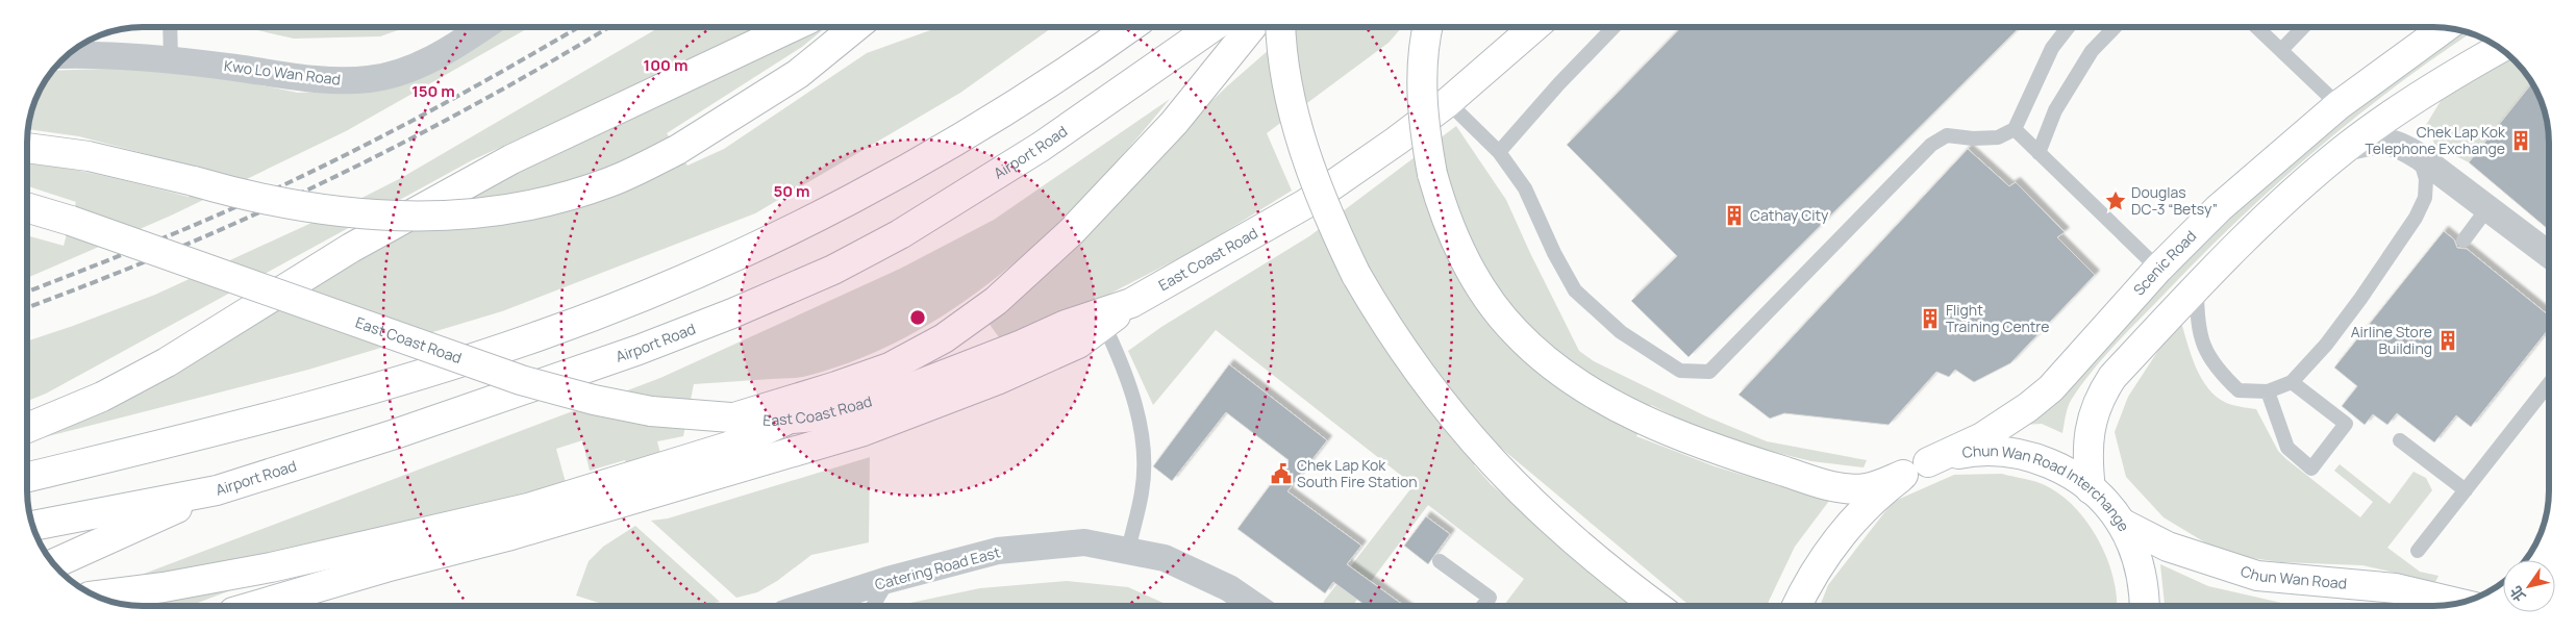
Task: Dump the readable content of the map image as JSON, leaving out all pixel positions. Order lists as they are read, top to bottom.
{
  "streets": {
    "main road": [
      "Airport Road",
      "East Coast Road",
      "Scenic Road",
      "Chun Wan Road Interchange",
      "Chun Wan Road"
    ],
    "street": ["Kwo Lo Wan Road", "Catering Road East"]
  },
  "crossings": [
    ["Scenic Road", "Chun Wan Road Interchange"],
    ["Chun Wan Road Interchange", "Chun Wan Road"]
  ],
  "places": {
    "building": [
      "Chek Lap Kok Telephone Exchange",
      "Cathay City",
      "Flight Training Centre",
      "Airline Store Building"
    ],
    "place": ["Douglas DC-3 “Betsy”"],
    "public building": ["Chek Lap Kok South Fire Station"]
  },
  "north": "bottom left",
  "rings": ["100 m", "150 m", "50 m"]
}
